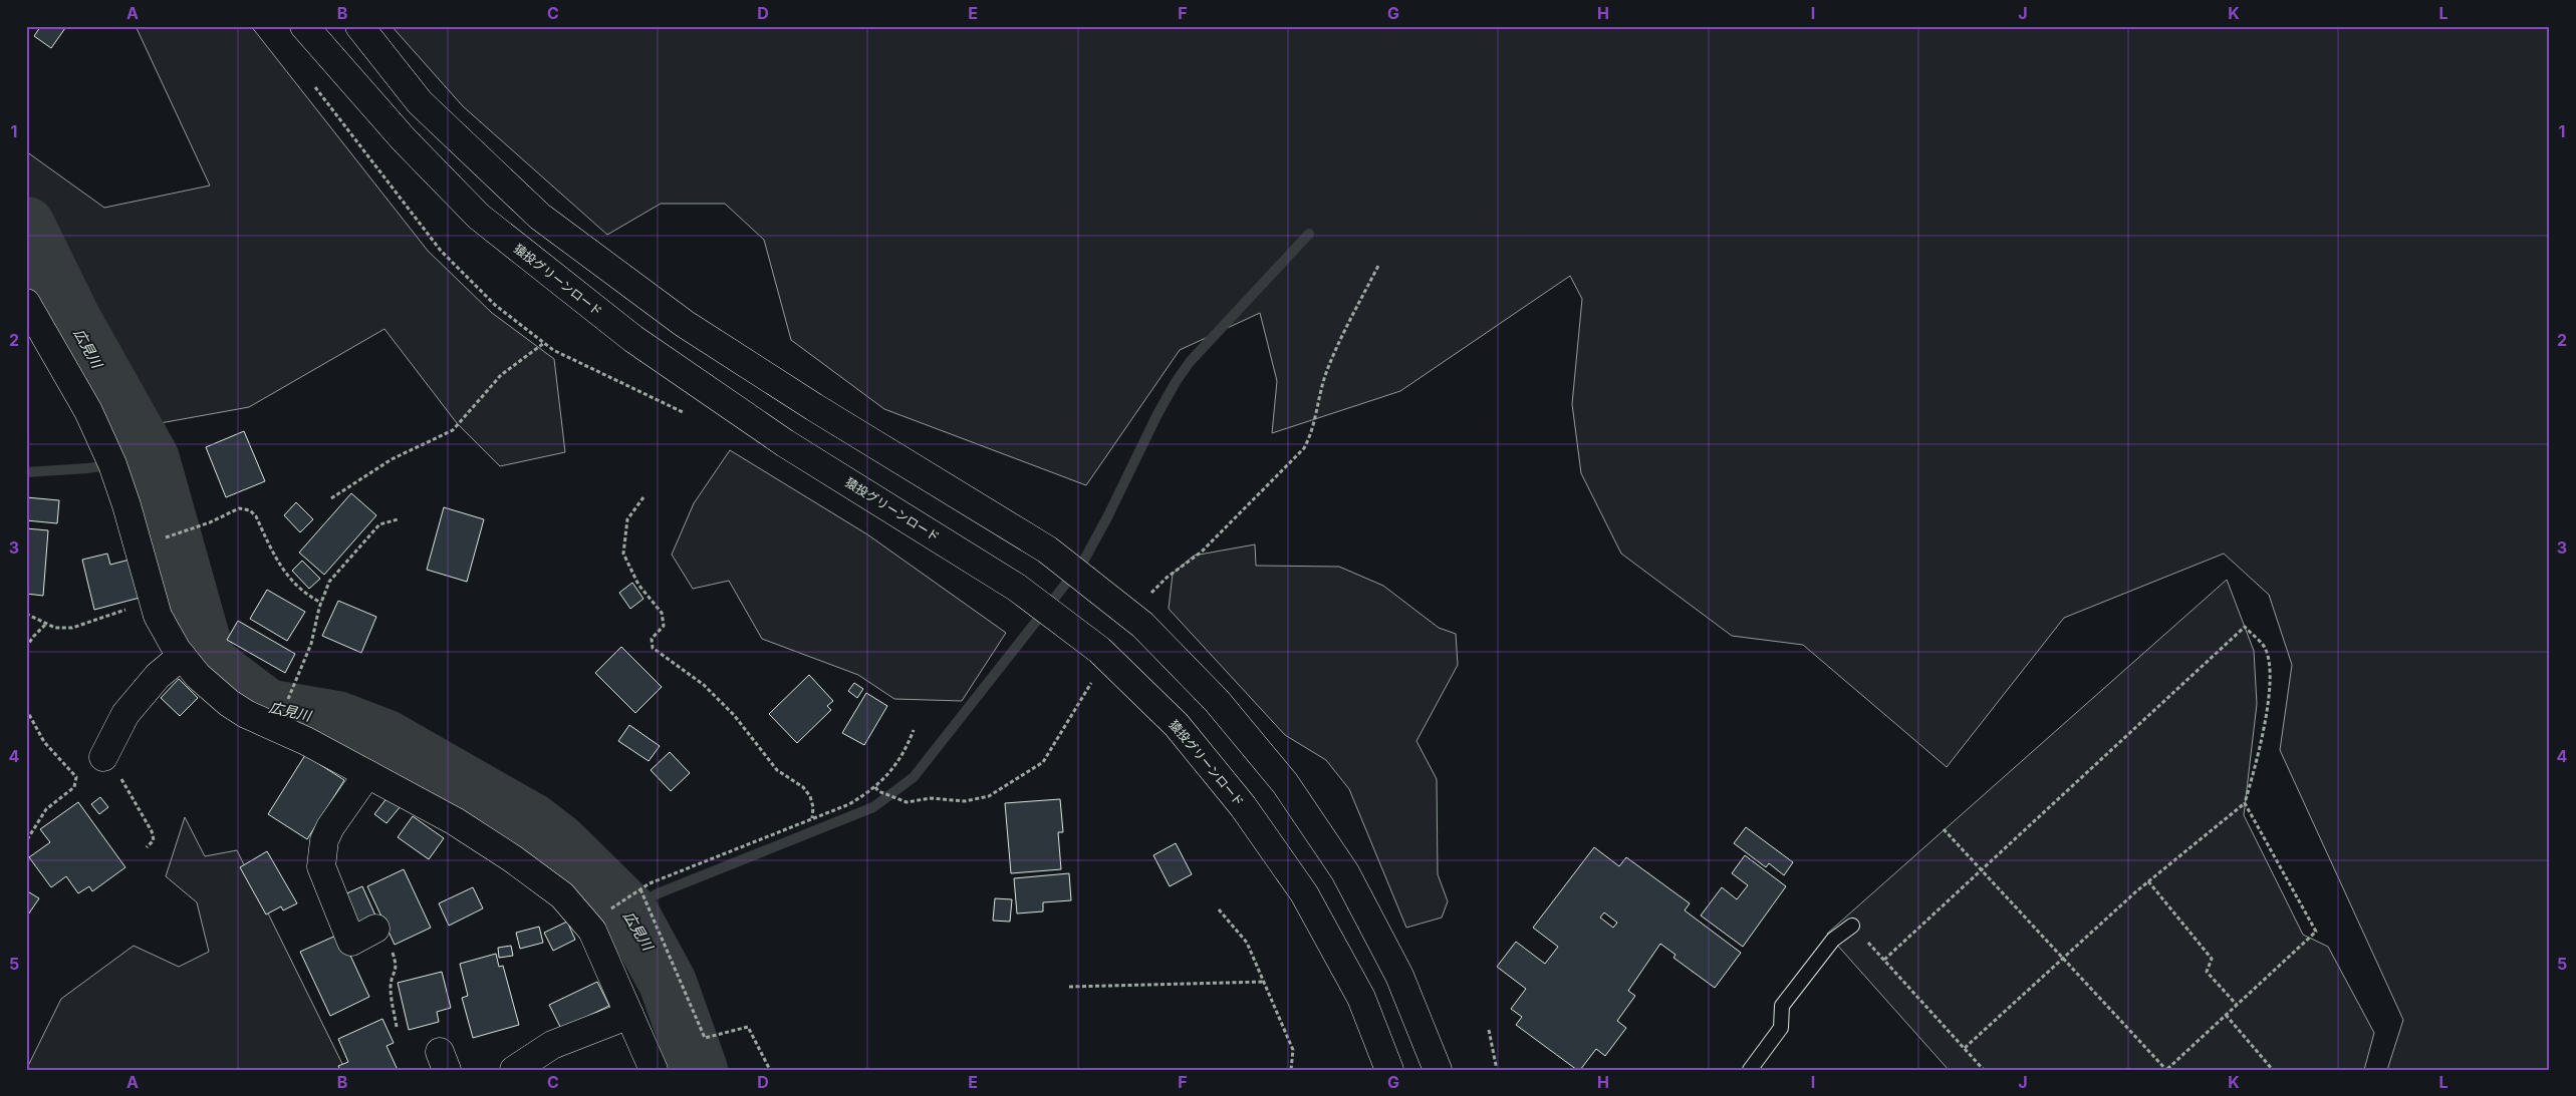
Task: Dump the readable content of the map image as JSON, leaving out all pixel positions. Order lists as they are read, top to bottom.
{
  "streets": {
    "main road": ["猿投グリーンロード"]
  },
  "water": ["広見川"],
  "grid": {
    "columns": [
      "A",
      "B",
      "C",
      "D",
      "E",
      "F",
      "G",
      "H",
      "I",
      "J",
      "K",
      "L"
    ],
    "rows": [
      "1",
      "2",
      "3",
      "4",
      "5"
    ]
  }
}
